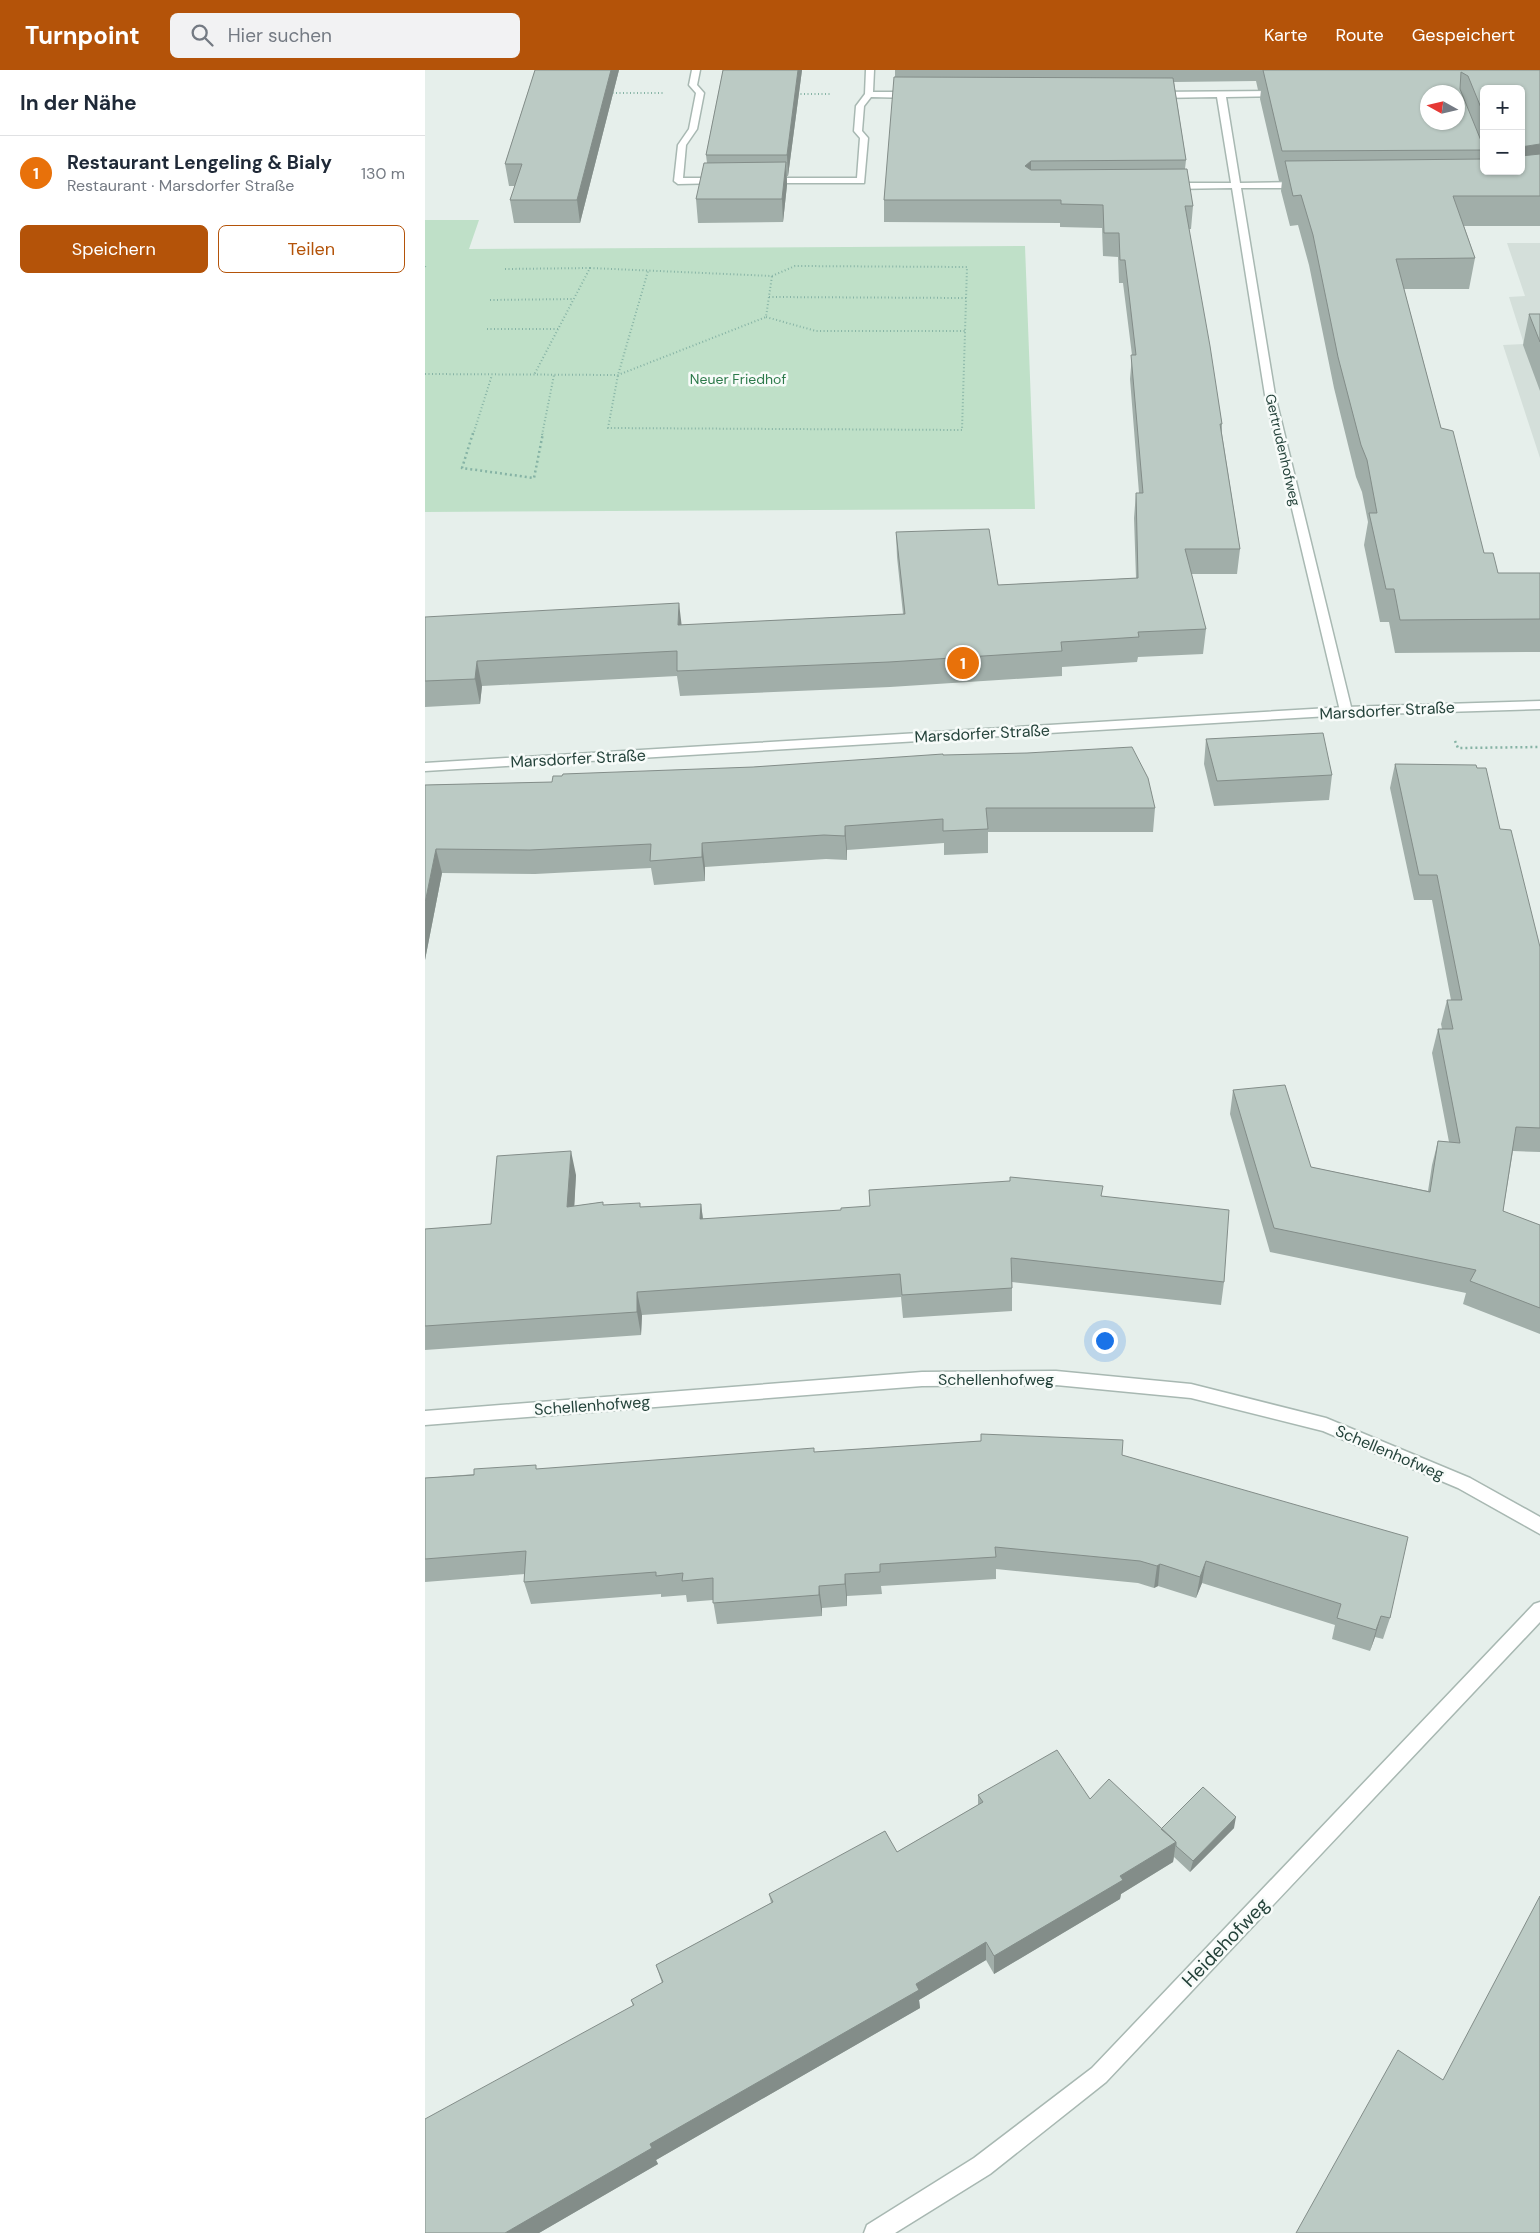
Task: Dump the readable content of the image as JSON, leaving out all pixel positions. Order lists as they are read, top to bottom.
{
  "streets": {
    "street": [
      "Gertrudenhofweg",
      "Marsdorfer Straße",
      "Schellenhofweg",
      "Heidehofweg"
    ]
  },
  "crossings": [
    ["Gertrudenhofweg", "Marsdorfer Straße"]
  ],
  "parks": ["Neuer Friedhof"],
  "north": "left",
  "page": {
    "header": "Turnpoint",
    "search": "Hier suchen",
    "nav": ["Karte", "Route", "Gespeichert"],
    "heading": "In der Nähe",
    "map_buttons": ["+", "−"],
    "list": [
      {
        "mark": "1",
        "name": "Restaurant Lengeling & Bialy",
        "note": "Restaurant · Marsdorfer Straße",
        "value": "130 m"
      }
    ],
    "buttons": ["Speichern", "Teilen"],
    "pins": "1"
  }
}
